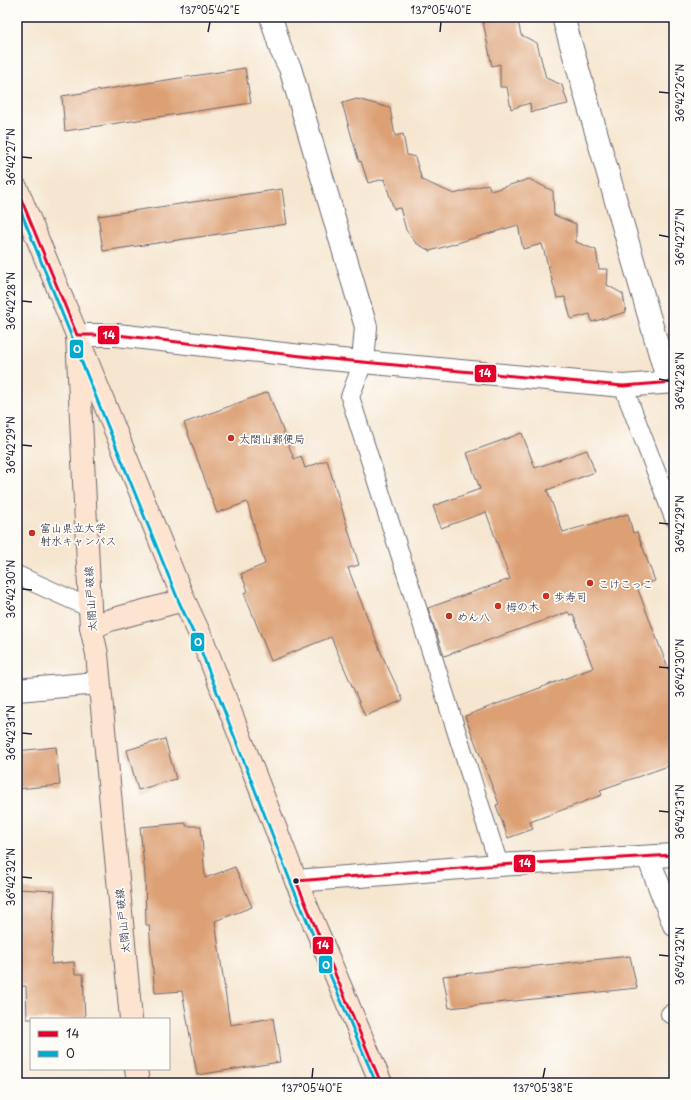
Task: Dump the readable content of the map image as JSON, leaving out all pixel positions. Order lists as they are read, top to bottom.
{
  "streets": {
    "main road": ["太閤山戸破線"]
  },
  "places": [
    "太閤山郵便局",
    "富山県立大学 射水キャンパス",
    "こけこっこ",
    "歩寿司",
    "栂の木",
    "めん八"
  ],
  "lines": ["transit line 14", "transit line 0"],
  "legend": ["14", "0"],
  "coordinates": [
    "137°05'42\"E",
    "137°05'40\"E",
    "36°42'26\"N",
    "36°42'27\"N",
    "36°42'28\"N",
    "36°42'29\"N",
    "36°42'30\"N",
    "36°42'31\"N",
    "36°42'32\"N",
    "137°05'38\"E"
  ]
}
